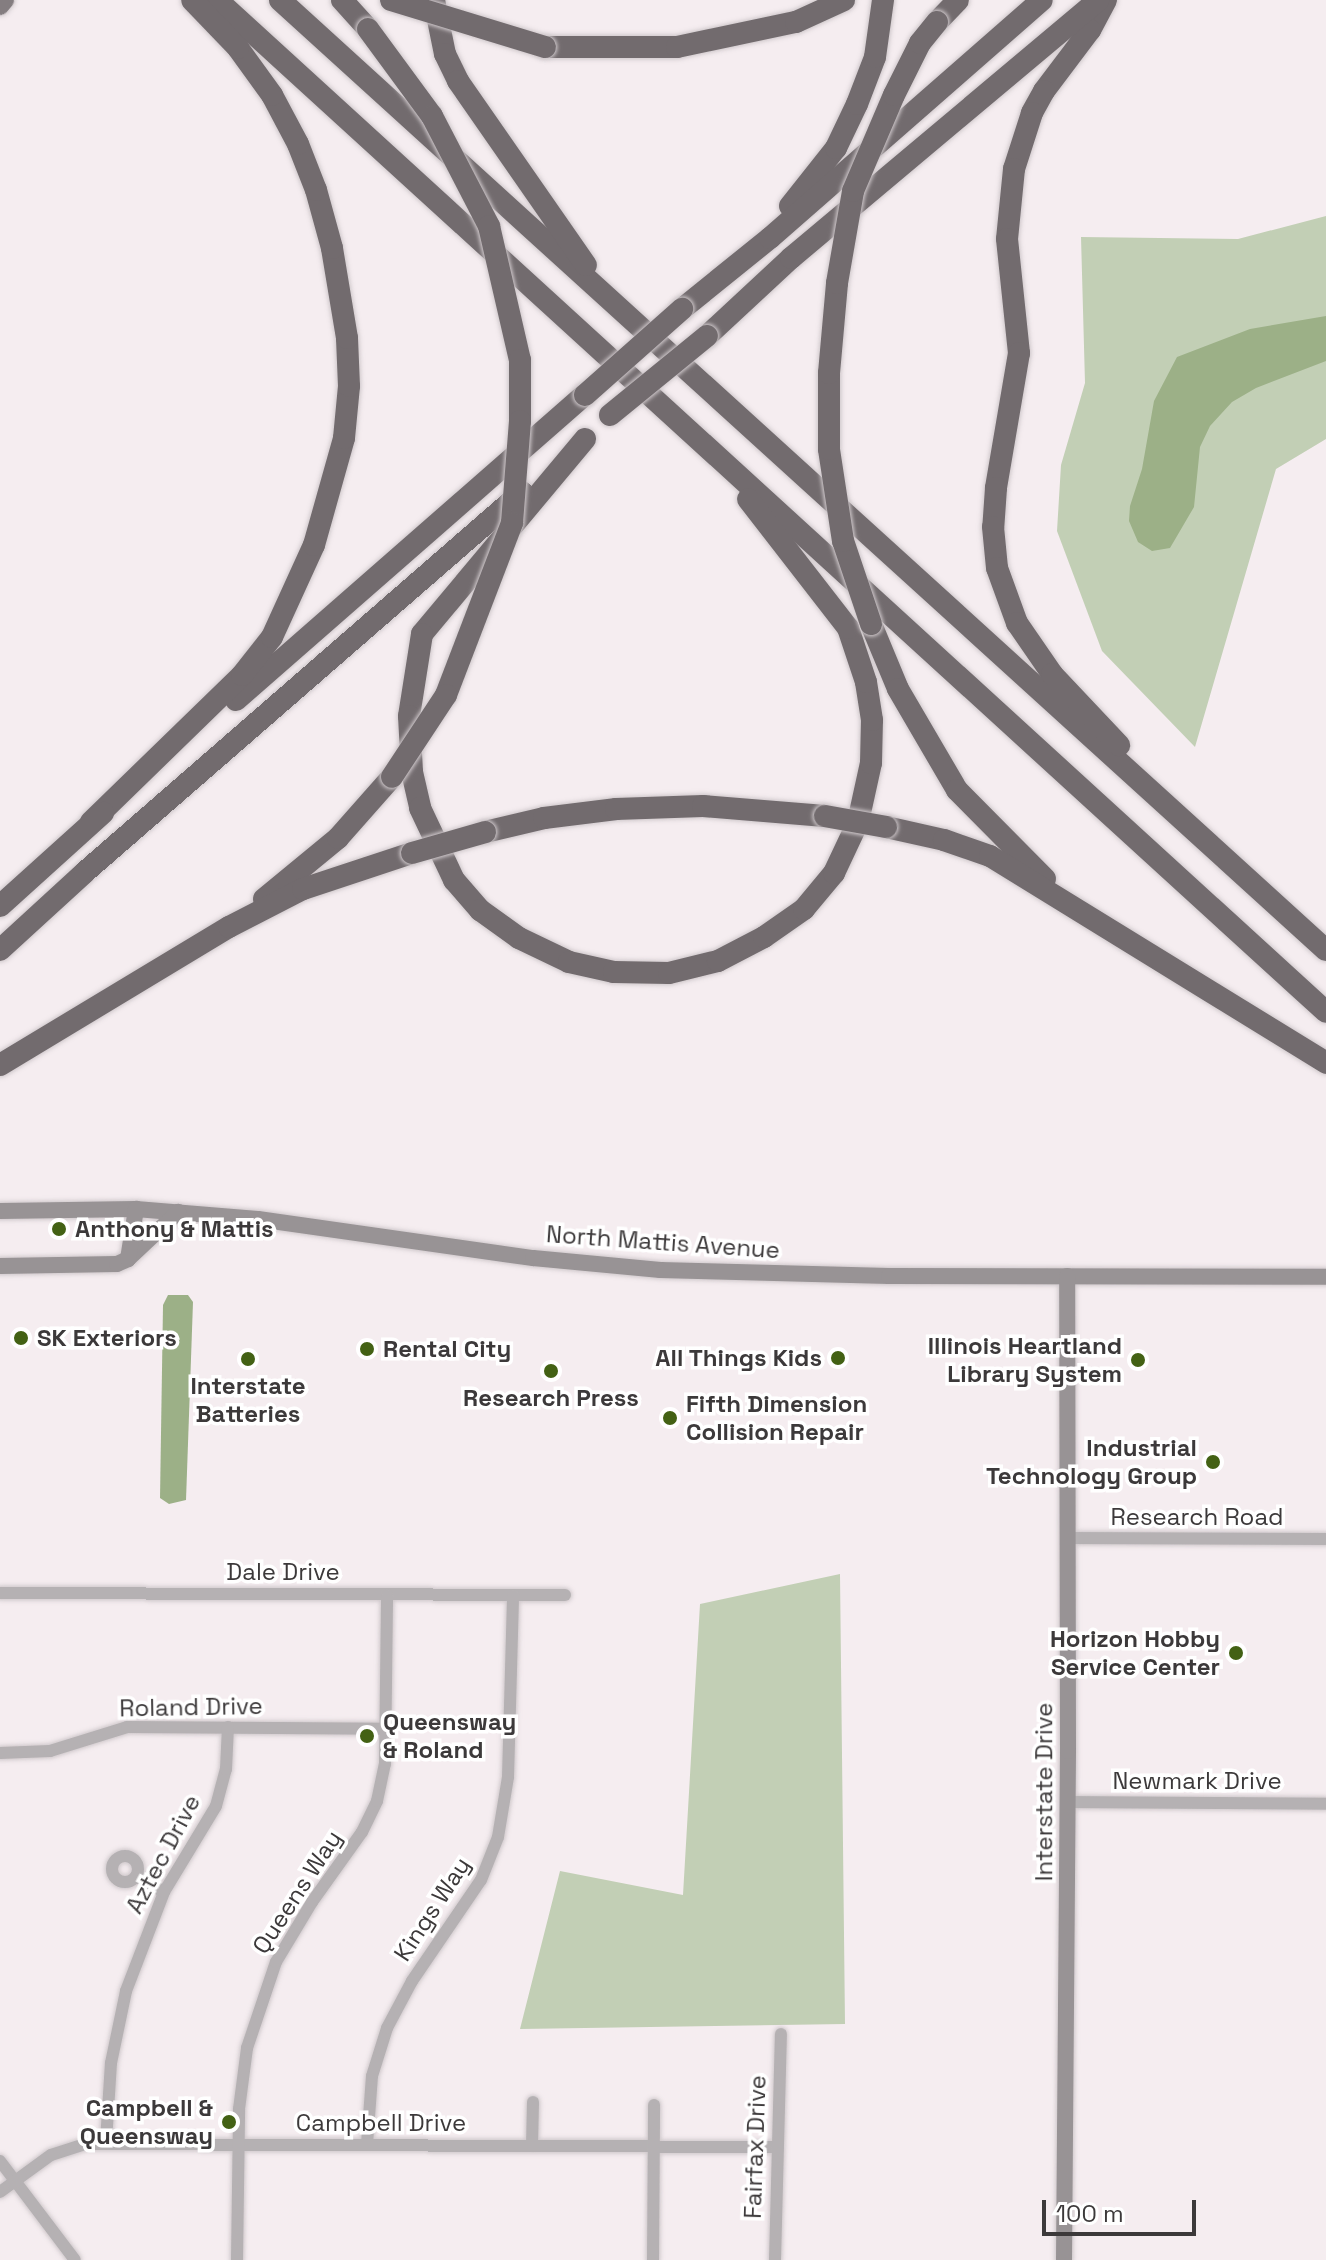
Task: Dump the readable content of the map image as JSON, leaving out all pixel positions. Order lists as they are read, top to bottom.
{
  "streets": {
    "street": [
      "North Mattis Avenue",
      "Research Road",
      "Dale Drive",
      "Roland Drive",
      "Newmark Drive",
      "Interstate Drive",
      "Aztec Drive",
      "Queens Way",
      "Kings Way",
      "Campbell Drive",
      "Fairfax Drive"
    ]
  },
  "crossings": [
    ["North Mattis Avenue", "Interstate Drive"],
    ["Research Road", "Interstate Drive"],
    ["Dale Drive", "Queens Way"],
    ["Dale Drive", "Kings Way"],
    ["Roland Drive", "Aztec Drive"],
    ["Roland Drive", "Queens Way"],
    ["Newmark Drive", "Interstate Drive"],
    ["Aztec Drive", "Campbell Drive"],
    ["Queens Way", "Campbell Drive"],
    ["Kings Way", "Campbell Drive"],
    ["Campbell Drive", "Fairfax Drive"]
  ],
  "places": [
    "Anthony & Mattis",
    "SK Exteriors",
    "Rental City",
    "All Things Kids",
    "Interstate Batteries",
    "Illinois Heartland Library System",
    "Research Press",
    "Fifth Dimension Collision Repair",
    "Industrial Technology Group",
    "Horizon Hobby Service Center",
    "Queensway & Roland",
    "Campbell & Queensway"
  ],
  "scale_bar": "100 m"
}
